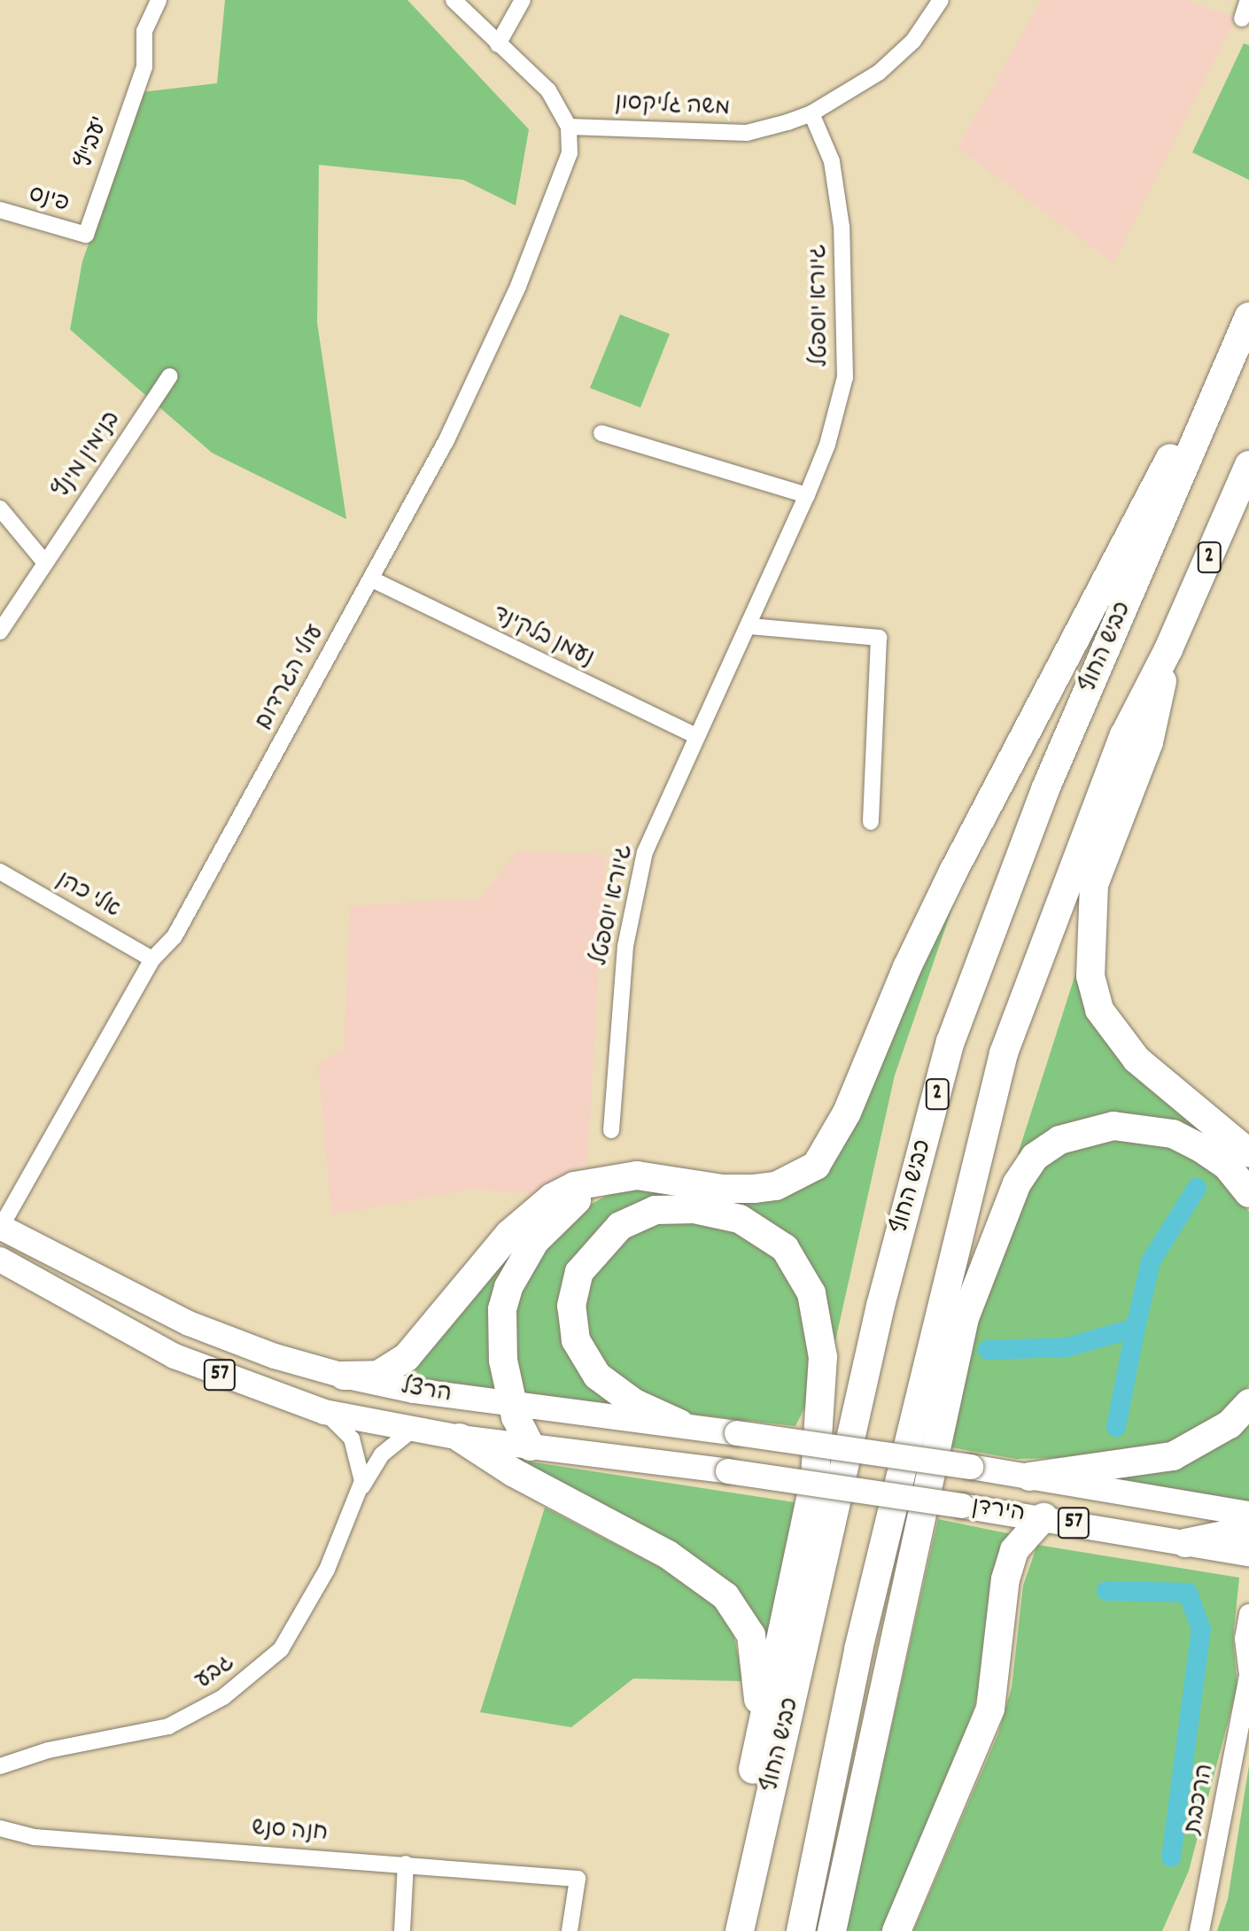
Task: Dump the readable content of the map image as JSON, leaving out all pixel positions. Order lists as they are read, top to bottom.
{
  "streets": {
    "highway": [
      "2",
      "כביש החוף",
      "57",
      "הרצל",
      "הירדן"
    ],
    "street": [
      "משה גליקסון",
      "יעב\"ץ",
      "פינס",
      "גיורא יוספטל",
      "בנימין מינץ",
      "נעמן בלקינד",
      "עולי הגרדום",
      "אלי כהן",
      "גבע",
      "הרכבת",
      "חנה סנש"
    ]
  },
  "crossings": [
    ["משה גליקסון", "גיורא יוספטל"],
    ["משה גליקסון", "עולי הגרדום"],
    ["יעב\"ץ", "פינס"],
    ["גיורא יוספטל", "נעמן בלקינד"],
    ["נעמן בלקינד", "עולי הגרדום"],
    ["עולי הגרדום", "אלי כהן"],
    ["עולי הגרדום", "הרצל"],
    ["הרצל", "הירדן"],
    ["הרצל", "גבע"]
  ]
}
